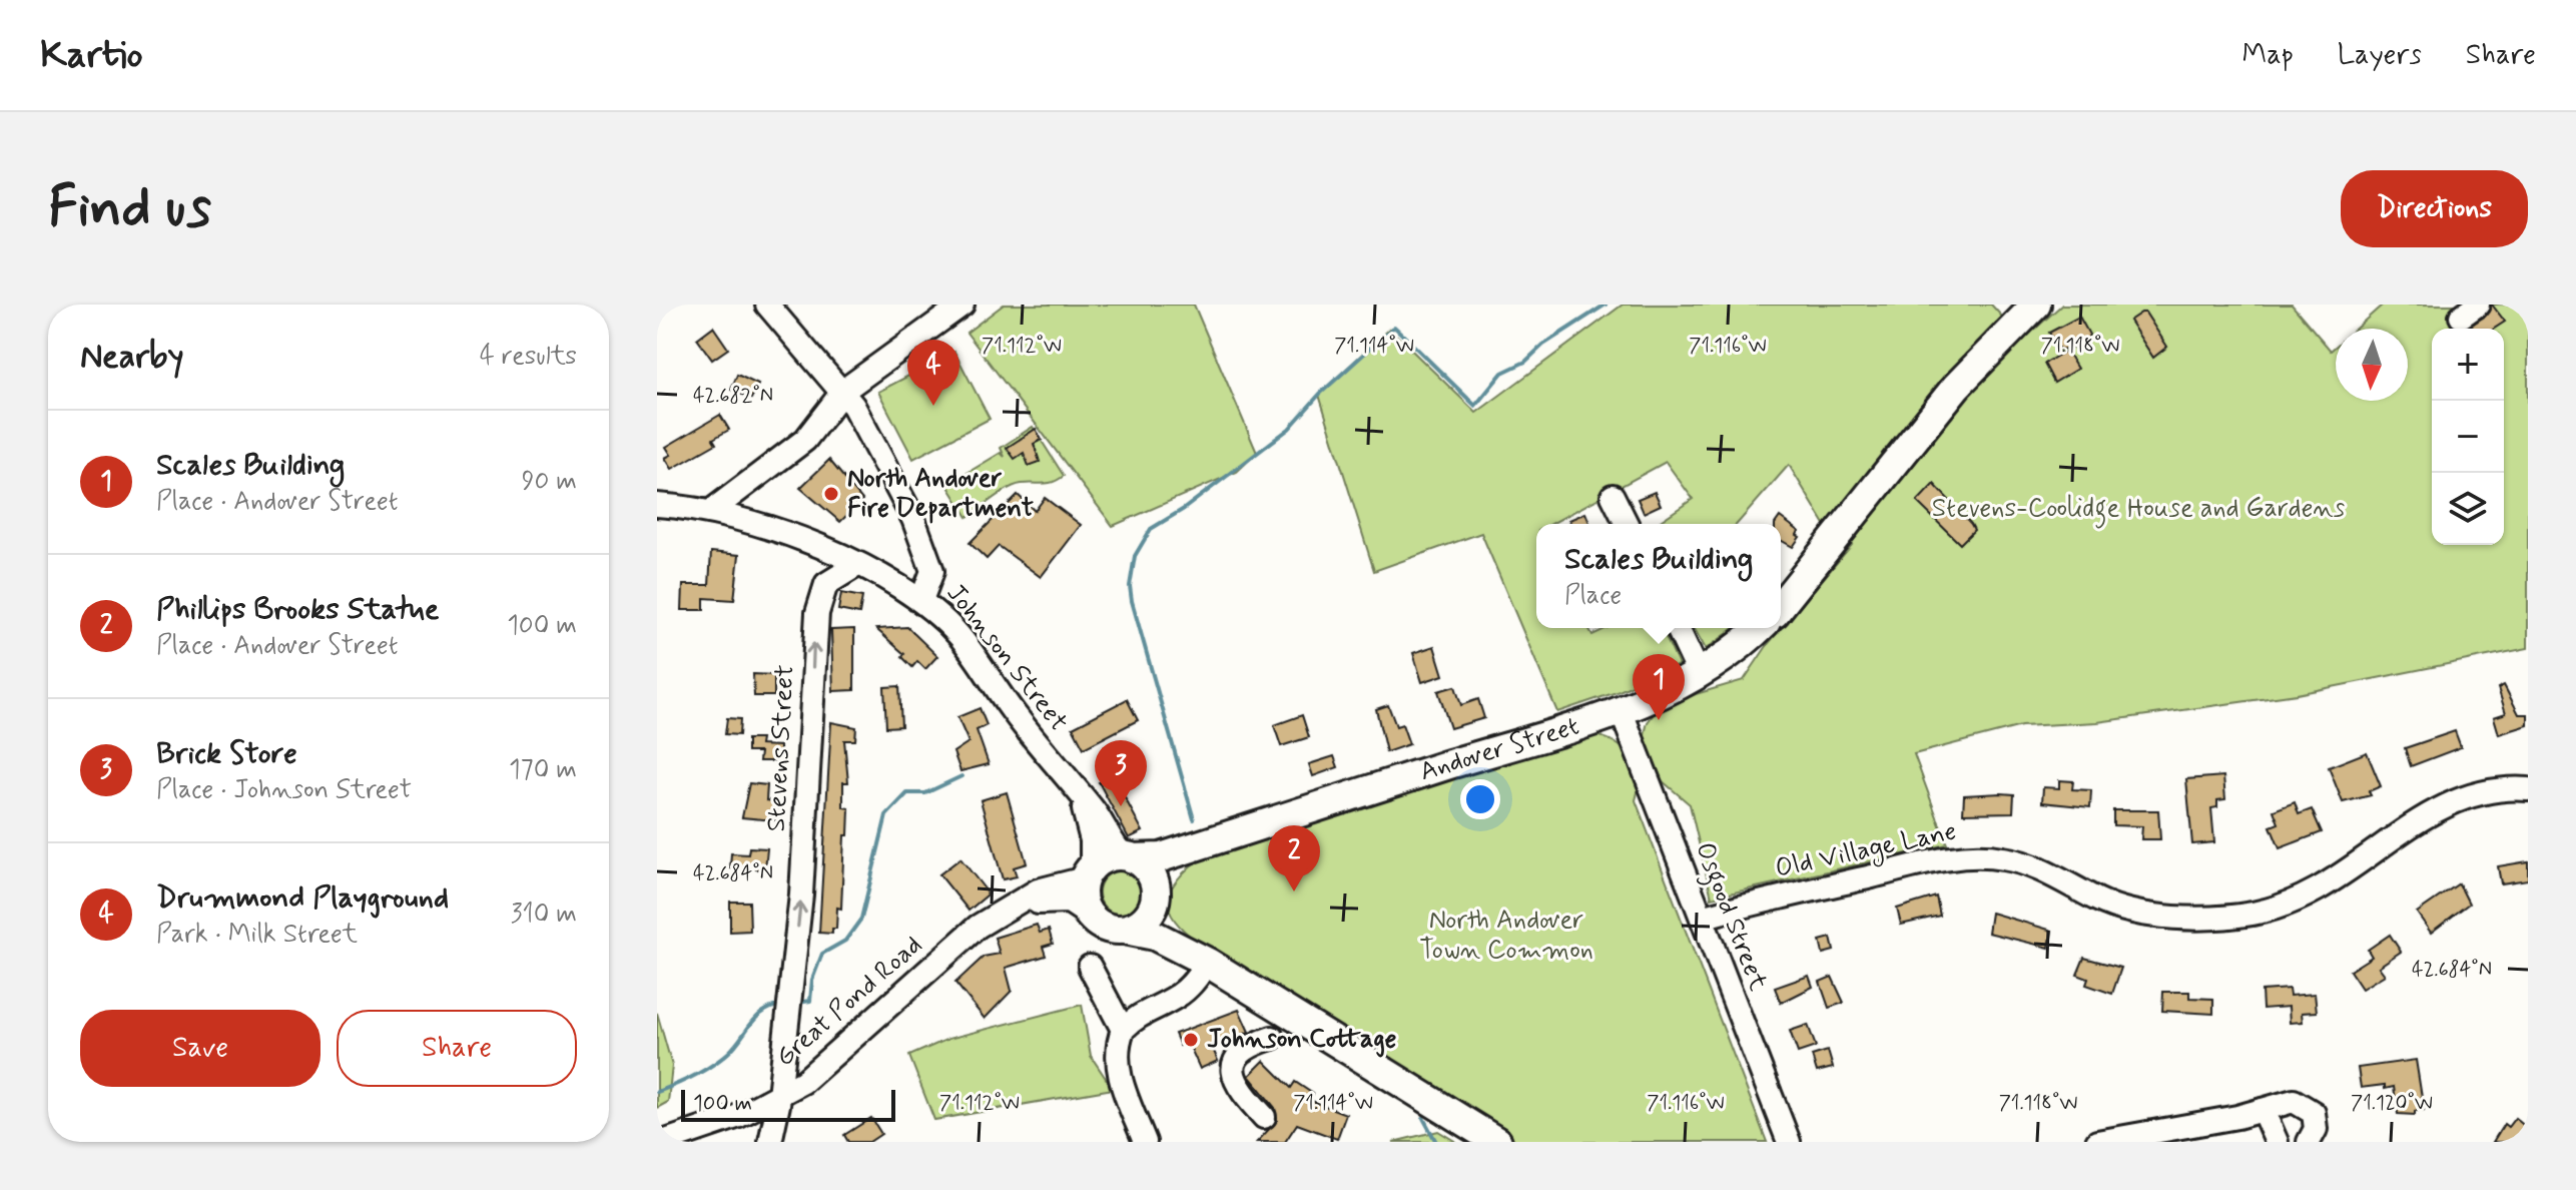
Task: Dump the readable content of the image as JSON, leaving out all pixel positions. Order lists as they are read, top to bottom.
{
  "streets": {
    "main road": ["Andover Street"],
    "street": [
      "Johnson Street",
      "Stevens Street",
      "Old Village Lane",
      "Osgood Street",
      "Great Pond Road"
    ]
  },
  "crossings": [
    ["Johnson Street", "Andover Street"],
    ["Johnson Street", "Great Pond Road"],
    ["Stevens Street", "Great Pond Road"],
    ["Andover Street", "Osgood Street"],
    ["Andover Street", "Great Pond Road"],
    ["Old Village Lane", "Osgood Street"]
  ],
  "one_way": ["Stevens Street"],
  "parks": ["Stevens-Coolidge House and Gardens", "North Andover Town Common"],
  "places": ["North Andover Fire Department", "Johnson Cottage"],
  "scale_bar": "100 m",
  "north": "bottom",
  "page": {
    "header": "Kartio",
    "nav": ["Map", "Layers", "Share"],
    "buttons": [
      "Directions",
      ["Save", "Share"]
    ],
    "title": "Find us",
    "heading": ["Nearby", "4 results"],
    "map_buttons": ["+", "−"],
    "pins": [
      "4",
      "1",
      "3",
      "2"
    ],
    "list": [
      {
        "mark": "1",
        "name": "Scales Building",
        "note": "Place · Andover Street",
        "value": "90 m"
      },
      {
        "mark": "2",
        "name": "Phillips Brooks Statue",
        "note": "Place · Andover Street",
        "value": "100 m"
      },
      {
        "mark": "3",
        "name": "Brick Store",
        "note": "Place · Johnson Street",
        "value": "170 m"
      },
      {
        "mark": "4",
        "name": "Drummond Playground",
        "note": "Park · Milk Street",
        "value": "310 m"
      }
    ],
    "popup": ["Scales Building", "Place"],
    "scale": "100 m"
  },
  "coordinates": [
    "71.112°W",
    "71.114°W",
    "71.116°W",
    "71.118°W",
    "42.682°N",
    "42.684°N",
    "71.120°W"
  ]
}
